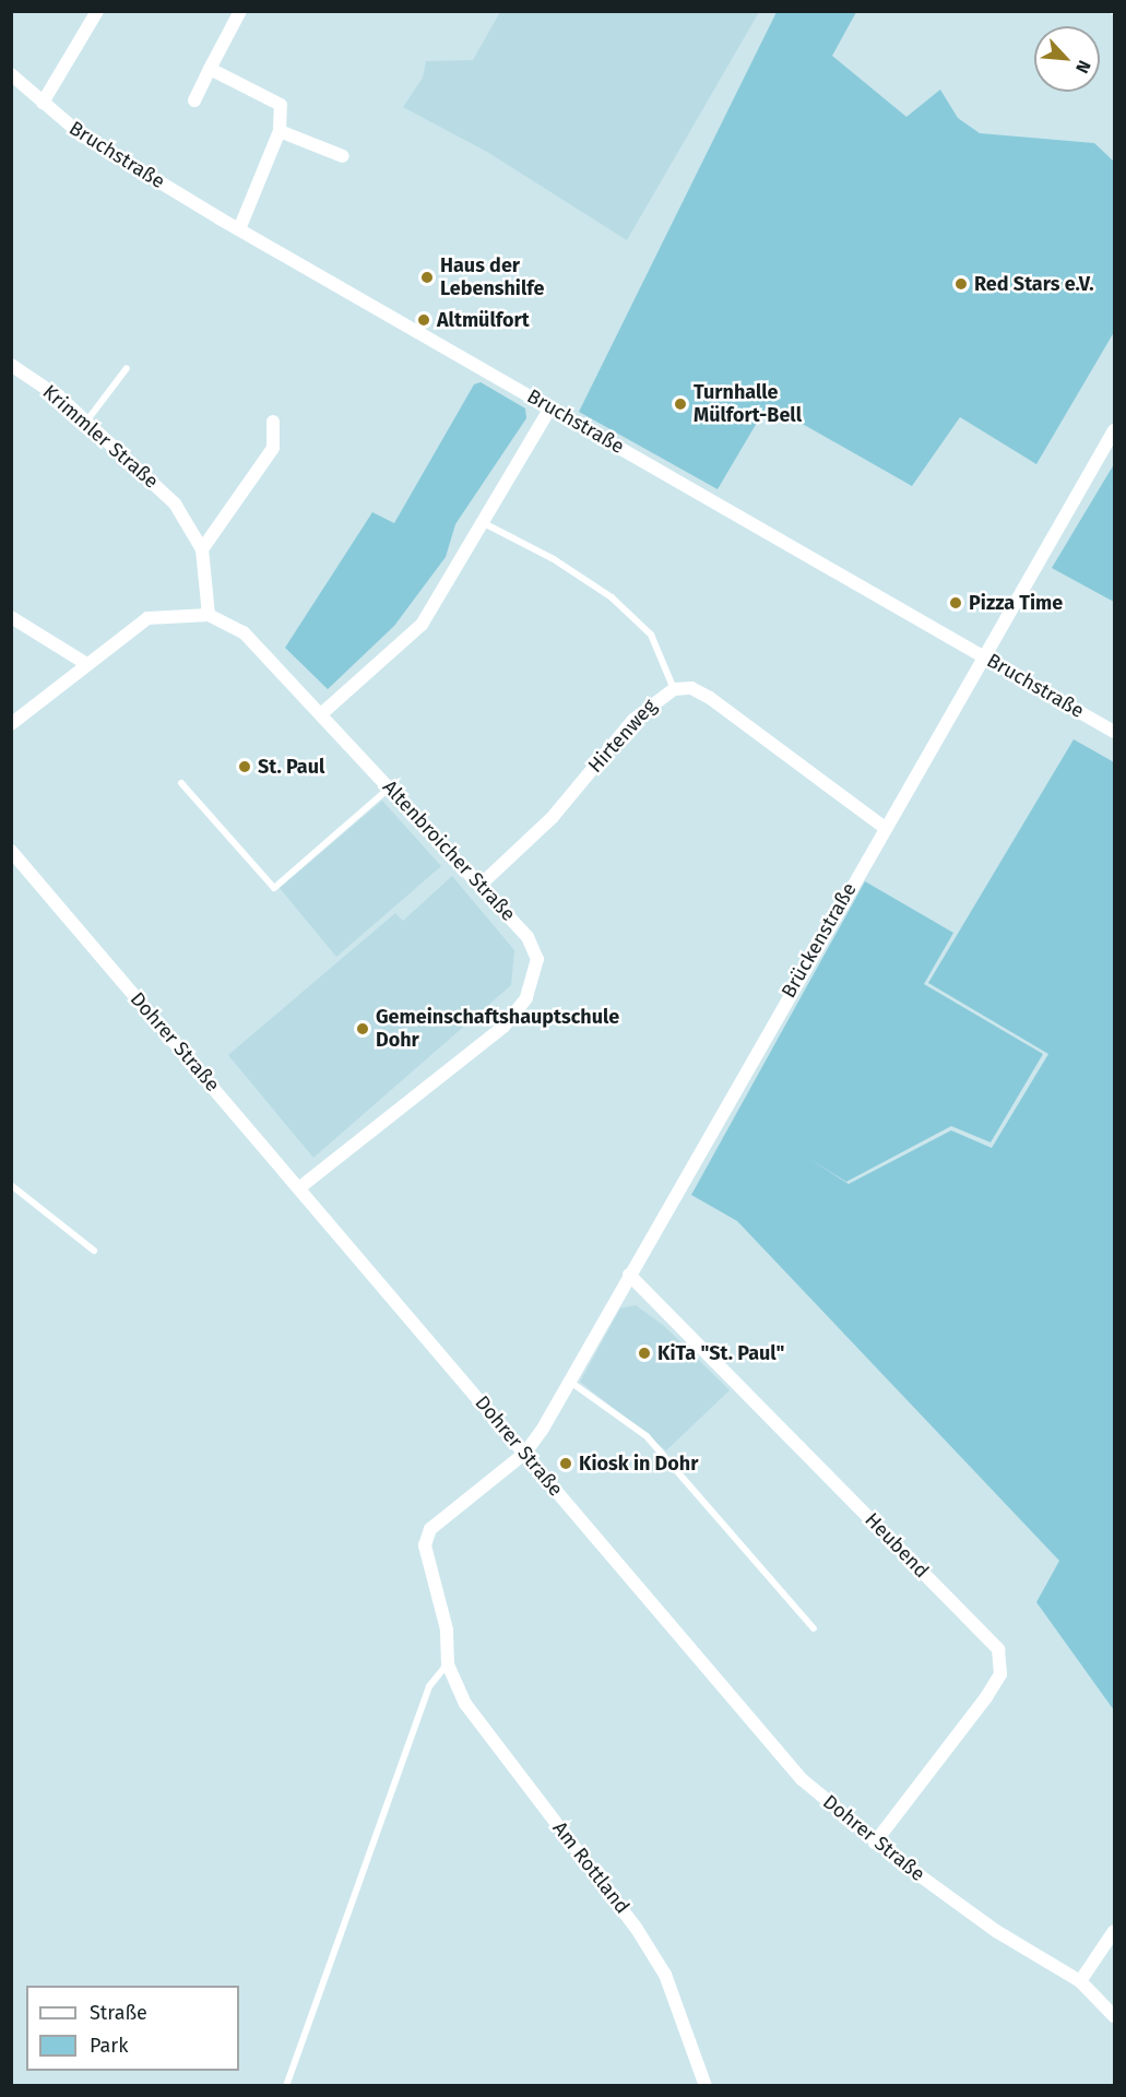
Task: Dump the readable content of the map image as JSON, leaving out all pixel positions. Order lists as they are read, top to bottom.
{
  "streets": {
    "street": [
      "Bruchstraße",
      "Krimmler Straße",
      "Hirtenweg",
      "Altenbroicher Straße",
      "Brückenstraße",
      "Dohrer Straße",
      "Heubend",
      "Am Rottland"
    ]
  },
  "crossings": [
    ["Bruchstraße", "Brückenstraße"],
    ["Krimmler Straße", "Altenbroicher Straße"],
    ["Hirtenweg", "Altenbroicher Straße"],
    ["Hirtenweg", "Brückenstraße"],
    ["Altenbroicher Straße", "Dohrer Straße"],
    ["Brückenstraße", "Dohrer Straße"],
    ["Brückenstraße", "Heubend"],
    ["Brückenstraße", "Am Rottland"],
    ["Dohrer Straße", "Heubend"],
    ["Dohrer Straße", "Am Rottland"]
  ],
  "places": [
    "Haus der Lebenshilfe",
    "Red Stars e.V.",
    "Altmülfort",
    "Turnhalle Mülfort-Bell",
    "Pizza Time",
    "St. Paul",
    "Gemeinschaftshauptschule Dohr",
    "KiTa \"St. Paul\"",
    "Kiosk in Dohr"
  ],
  "legend": ["Straße", "Park"],
  "north": "bottom right"
}
